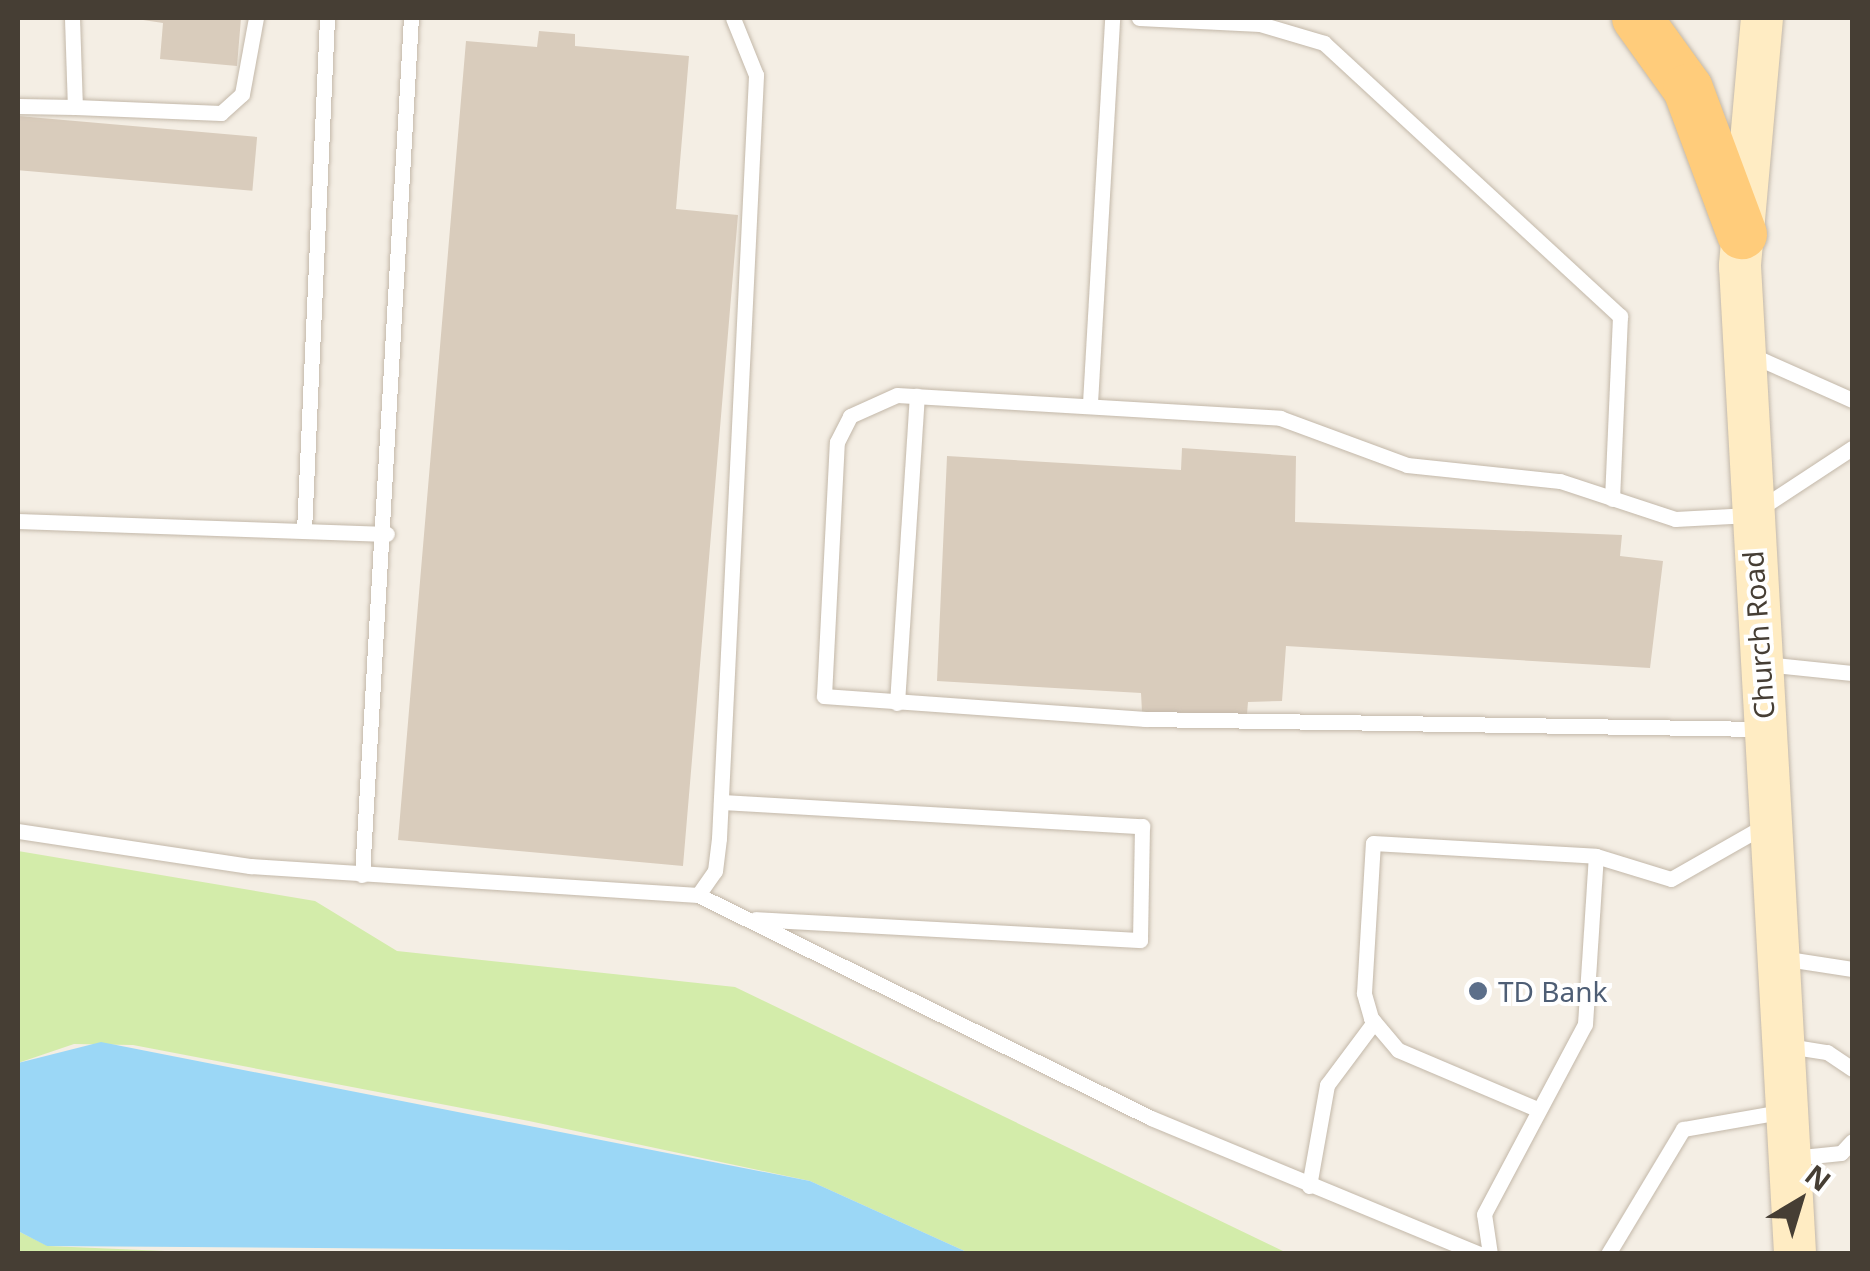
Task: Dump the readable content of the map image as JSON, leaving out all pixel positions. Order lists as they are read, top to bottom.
{
  "streets": {
    "main road": ["Church Road"]
  },
  "places": ["TD Bank"],
  "north": "top right"
}
